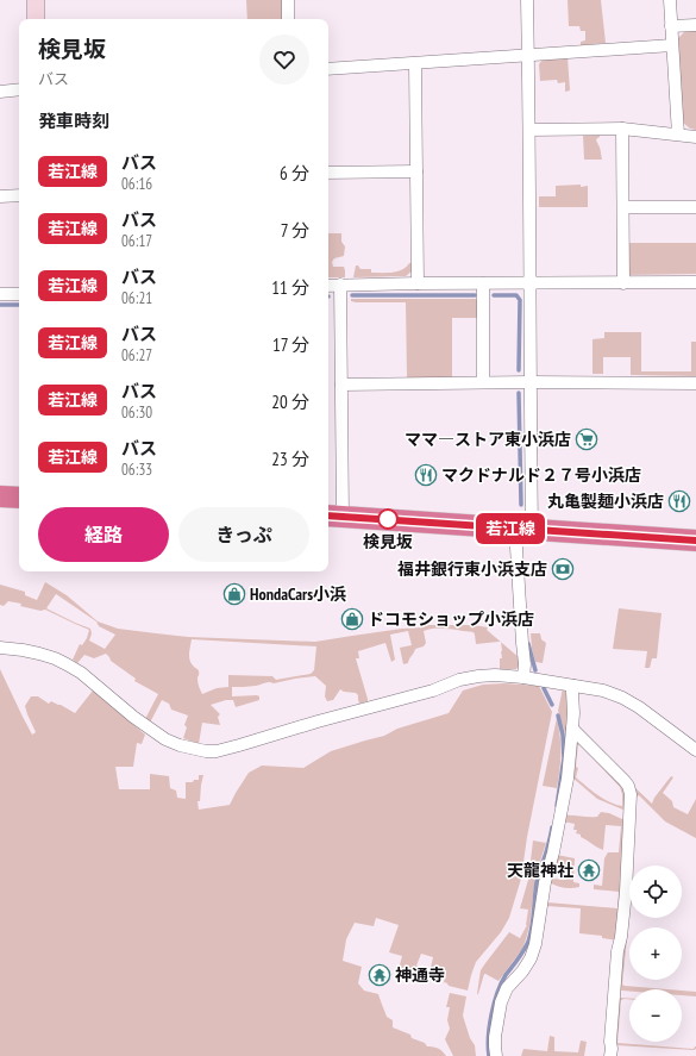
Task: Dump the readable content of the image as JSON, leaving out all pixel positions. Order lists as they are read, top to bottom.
{
  "places": {
    "supermarket": ["ママ―ストア東小浜店"],
    "restaurant": ["マクドナルド２７号小浜店", "丸亀製麺小浜店"],
    "other": ["検見坂"],
    "bank": ["福井銀行東小浜支店"],
    "shop": ["HondaCars小浜", "ドコモショップ小浜店"],
    "temple": ["天龍神社", "神通寺"]
  },
  "lines": ["bus line 若江線"],
  "page": {
    "on_map": "若江線",
    "heading": [
      ["検見坂", "バス"],
      "発車時刻"
    ],
    "list": [
      {
        "mark": "若江線",
        "name": "バス",
        "note": "06:16",
        "value": "6 分"
      },
      {
        "mark": "若江線",
        "name": "バス",
        "note": "06:17",
        "value": "7 分"
      },
      {
        "mark": "若江線",
        "name": "バス",
        "note": "06:21",
        "value": "11 分"
      },
      {
        "mark": "若江線",
        "name": "バス",
        "note": "06:27",
        "value": "17 分"
      },
      {
        "mark": "若江線",
        "name": "バス",
        "note": "06:30",
        "value": "20 分"
      },
      {
        "mark": "若江線",
        "name": "バス",
        "note": "06:33",
        "value": "23 分"
      }
    ],
    "buttons": ["経路", "きっぷ"],
    "map_buttons": ["+", "−"]
  }
}
